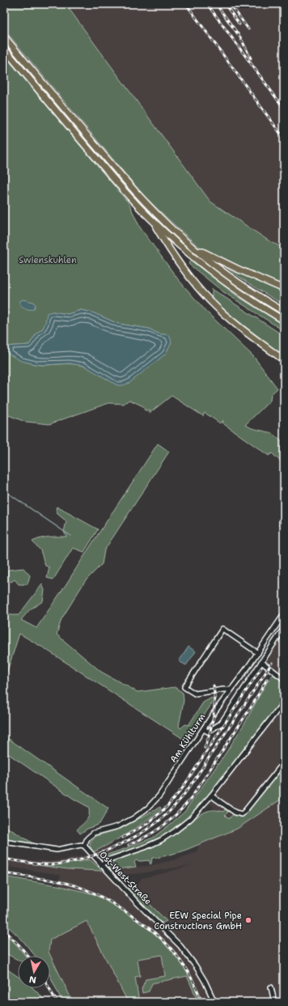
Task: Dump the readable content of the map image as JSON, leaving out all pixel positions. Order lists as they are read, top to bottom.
{
  "streets": {
    "street": ["Am Kühlturm", "Ost-West-Straße"]
  },
  "crossings": [
    ["Am Kühlturm", "Ost-West-Straße"]
  ],
  "parks": ["Swienskuhlen"],
  "places": ["EEW Special Pipe Constructions GmbH"],
  "north": "bottom"
}
